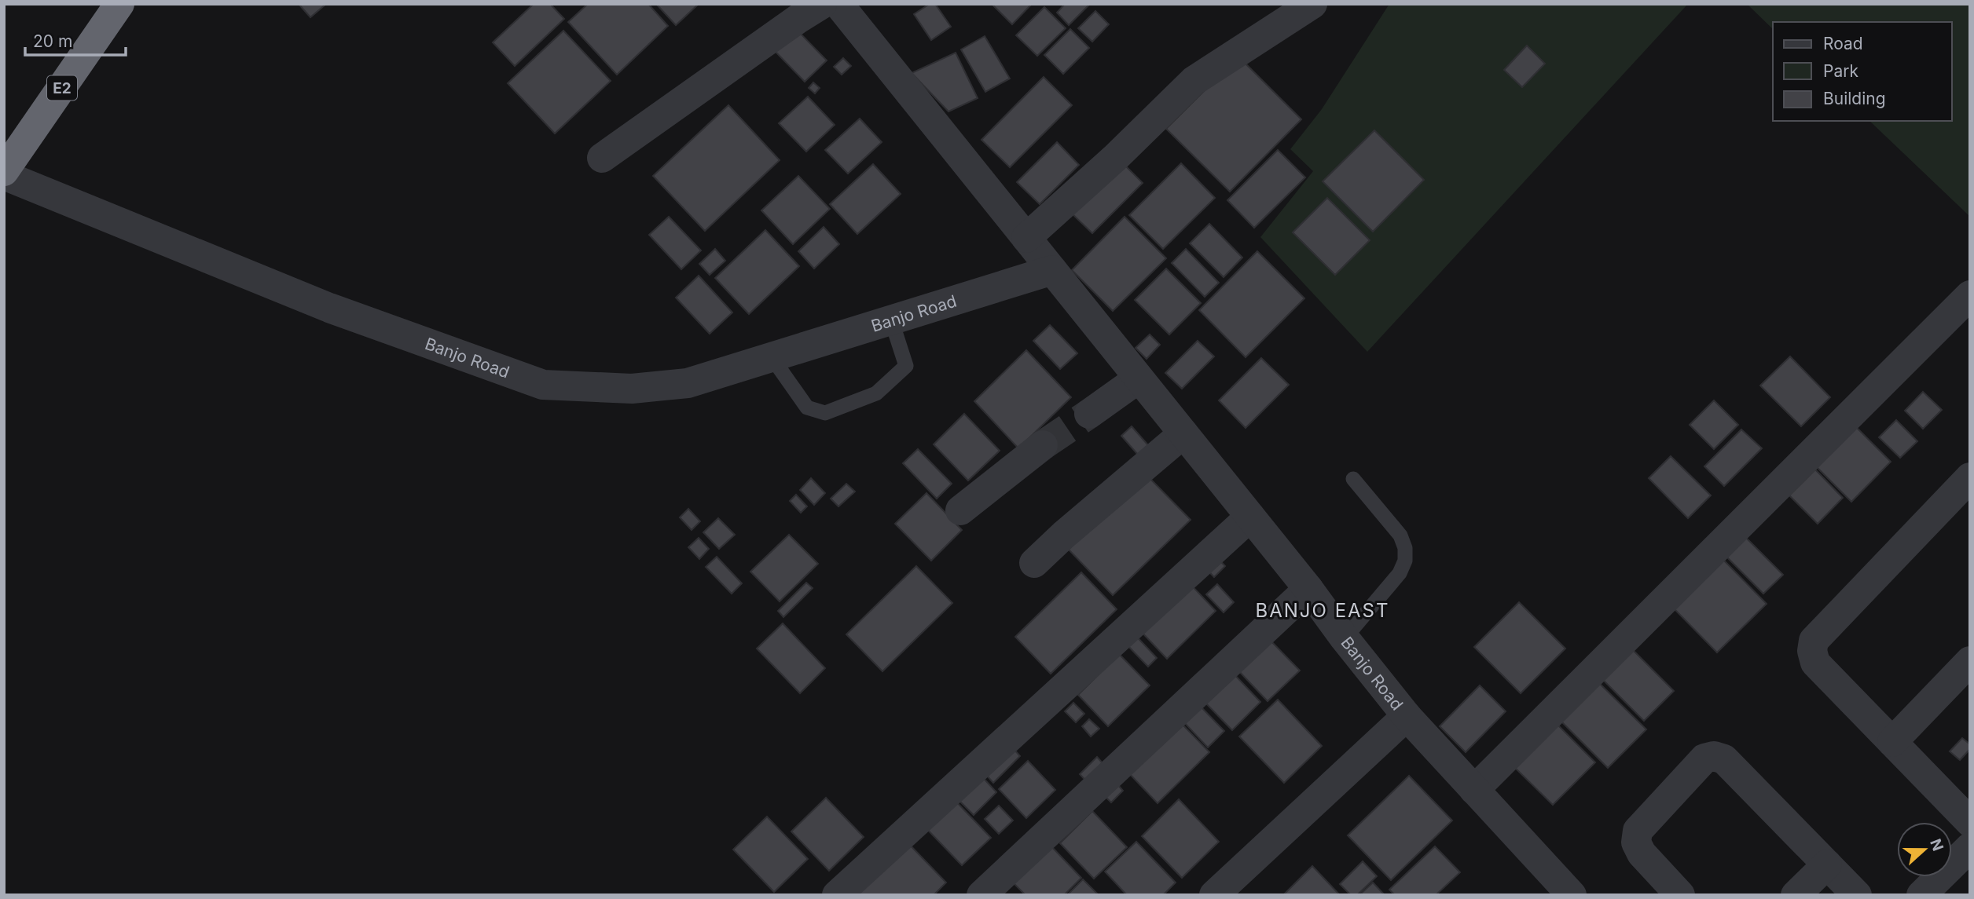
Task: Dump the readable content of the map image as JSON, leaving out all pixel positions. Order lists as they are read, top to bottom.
{
  "streets": {
    "highway": ["E2"],
    "street": ["Banjo Road"]
  },
  "districts": ["BANJO EAST"],
  "legend": ["Road", "Park", "Building"],
  "scale_bar": "20 m",
  "north": "right"
}
